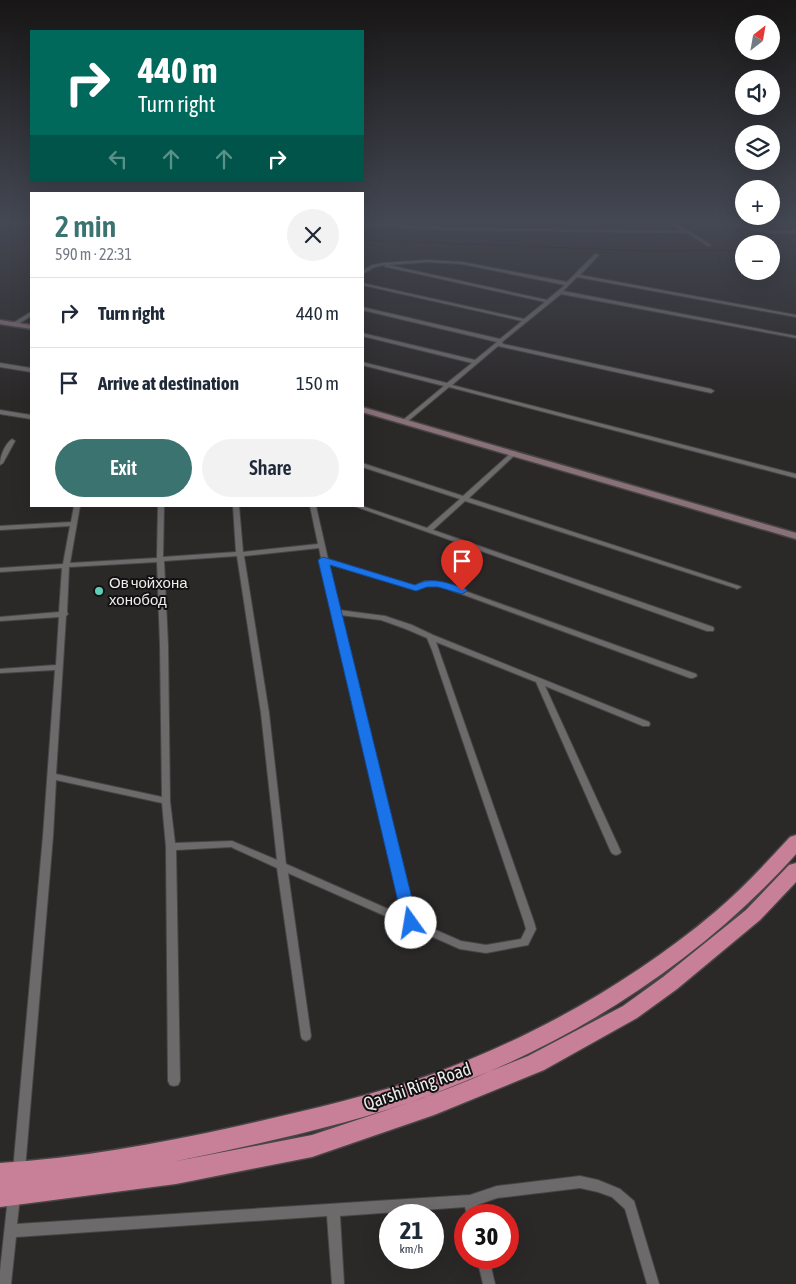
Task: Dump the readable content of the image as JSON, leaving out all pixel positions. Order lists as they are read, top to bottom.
{
  "streets": {
    "highway": ["Qarshi Ring Road"]
  },
  "places": ["Ов чойхона хонобод"],
  "north": "top right",
  "page": {
    "map_buttons": ["+", "−"],
    "turn": ["440 m", "Turn right"],
    "heading": ["2 min", "590 m · 22:31"],
    "list": [
      {
        "name": "Turn right",
        "value": "440 m"
      },
      {
        "name": "Arrive at destination",
        "value": "150 m"
      }
    ],
    "buttons": ["Exit", "Share"],
    "speed": "21 km/h",
    "limit": "30"
  }
}
